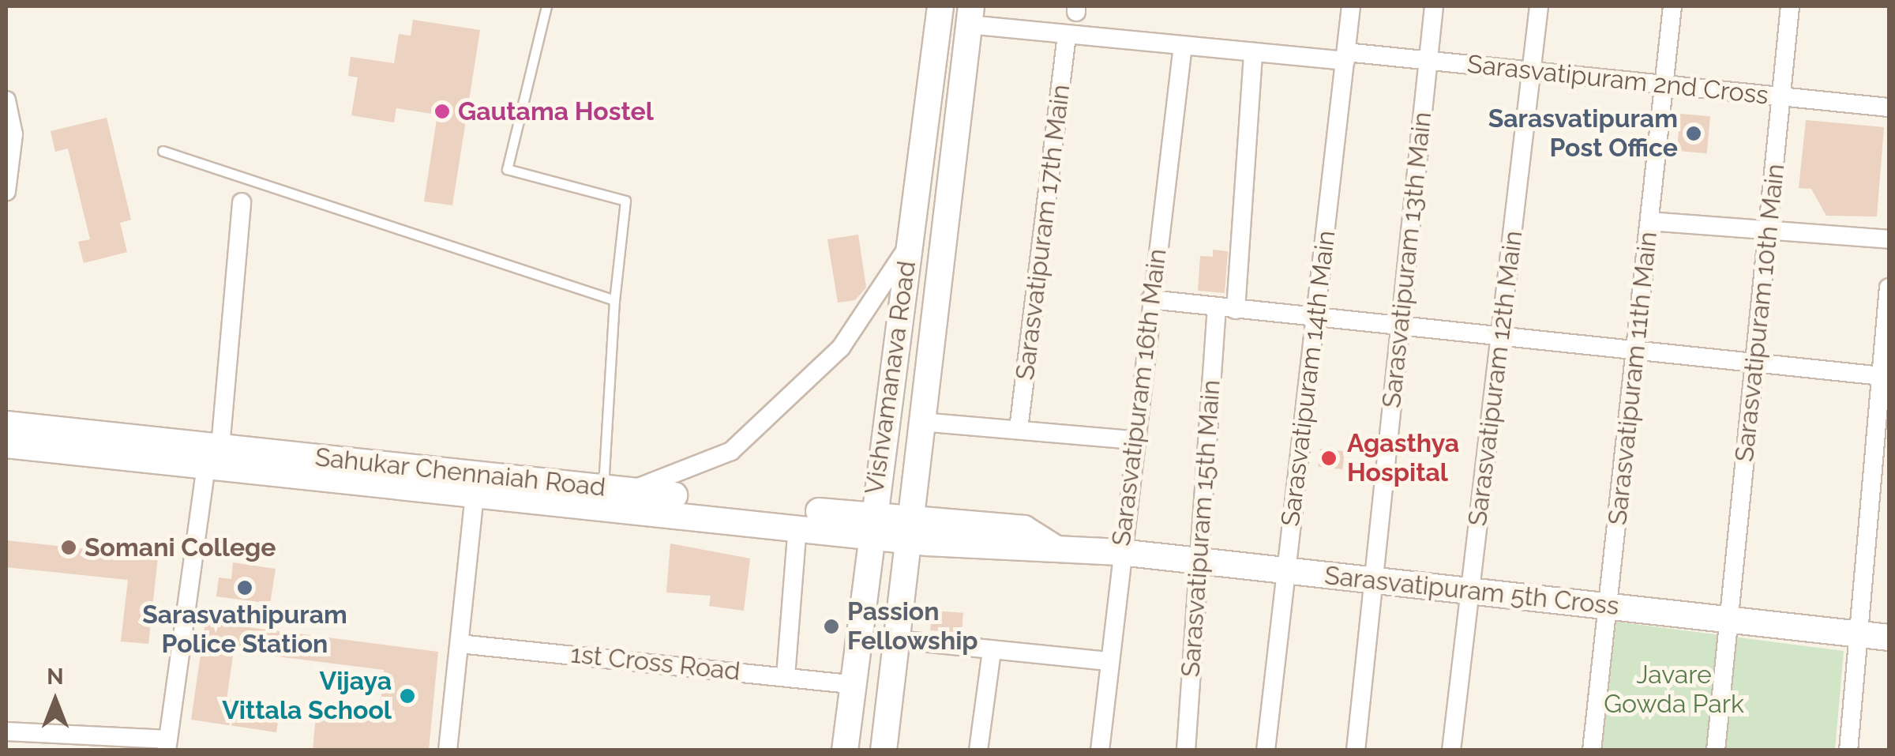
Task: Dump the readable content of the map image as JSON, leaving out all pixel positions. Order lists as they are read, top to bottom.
{
  "streets": {
    "street": [
      "Sarasvatipuram 2nd Cross",
      "Sarasvatipuram 17th Main",
      "Sarasvatipuram 13th Main",
      "Sarasvatipuram 10th Main",
      "Vishvamanava Road",
      "Sarasvatipuram 14th Main",
      "Sarasvatipuram 12th Main",
      "Sarasvatipuram 11th Main",
      "Sarasvatipuram 16th Main",
      "Sahukar Chennaiah Road",
      "Sarasvatipuram 15th Main",
      "Sarasvatipuram 5th Cross",
      "1st Cross Road"
    ]
  },
  "crossings": [
    ["Sarasvatipuram 2nd Cross", "Sarasvatipuram 17th Main"],
    ["Sarasvatipuram 2nd Cross", "Sarasvatipuram 13th Main"],
    ["Sarasvatipuram 2nd Cross", "Sarasvatipuram 10th Main"],
    ["Sarasvatipuram 2nd Cross", "Vishvamanava Road"],
    ["Sarasvatipuram 2nd Cross", "Sarasvatipuram 14th Main"],
    ["Sarasvatipuram 2nd Cross", "Sarasvatipuram 12th Main"],
    ["Sarasvatipuram 2nd Cross", "Sarasvatipuram 11th Main"],
    ["Sarasvatipuram 2nd Cross", "Sarasvatipuram 16th Main"],
    ["Sarasvatipuram 13th Main", "Sarasvatipuram 5th Cross"],
    ["Sarasvatipuram 10th Main", "Sarasvatipuram 5th Cross"],
    ["Vishvamanava Road", "Sahukar Chennaiah Road"],
    ["Vishvamanava Road", "Sarasvatipuram 5th Cross"],
    ["Vishvamanava Road", "1st Cross Road"],
    ["Sarasvatipuram 14th Main", "Sarasvatipuram 5th Cross"],
    ["Sarasvatipuram 12th Main", "Sarasvatipuram 5th Cross"],
    ["Sarasvatipuram 11th Main", "Sarasvatipuram 5th Cross"],
    ["Sarasvatipuram 16th Main", "Sarasvatipuram 5th Cross"],
    ["Sahukar Chennaiah Road", "Sarasvatipuram 5th Cross"],
    ["Sarasvatipuram 15th Main", "Sarasvatipuram 5th Cross"]
  ],
  "parks": ["Javare Gowda Park"],
  "places": [
    "Gautama Hostel",
    "Sarasvatipuram Post Office",
    "Agasthya Hospital",
    "Somani College",
    "Sarasvathipuram Police Station",
    "Passion Fellowship",
    "Vijaya Vittala School"
  ],
  "north": "top"
}
